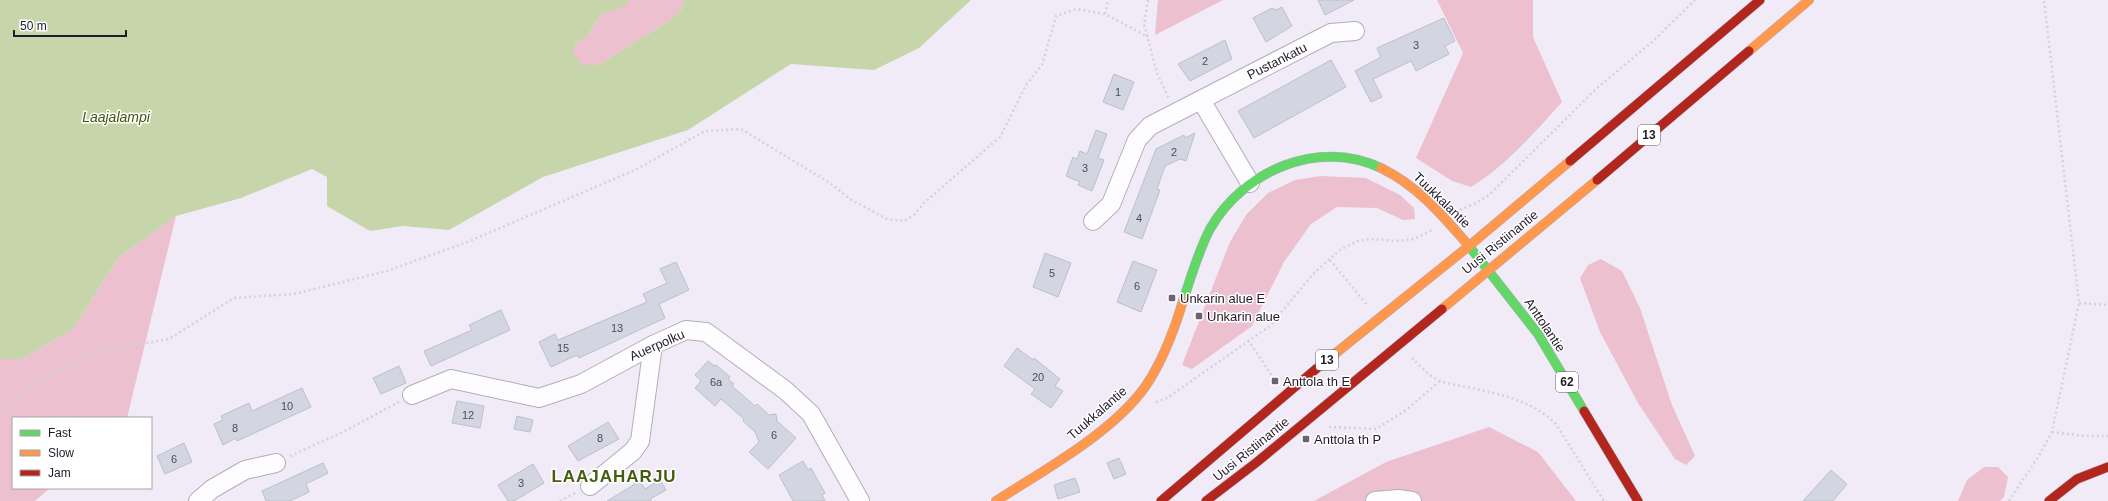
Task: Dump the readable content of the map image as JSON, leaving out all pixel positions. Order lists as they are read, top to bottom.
{
  "streets": {
    "main road": [
      "13",
      "Tuukkalantie",
      "Uusi Ristiinantie",
      "Anttolantie",
      "62"
    ],
    "street": ["Pustankatu", "Auerpolku"]
  },
  "crossings": [
    ["Tuukkalantie", "Uusi Ristiinantie"],
    ["Tuukkalantie", "62"],
    ["Uusi Ristiinantie", "Anttolantie"],
    ["Uusi Ristiinantie", "62"],
    ["Anttolantie", "62"]
  ],
  "districts": ["LAAJAHARJU"],
  "water": ["Laajalampi"],
  "places": {
    "transit": [
      "Unkarin alue E",
      "Unkarin alue",
      "Anttola th E",
      "Anttola th P"
    ]
  },
  "house_numbers": [
    "3",
    "2",
    "1",
    "2",
    "3",
    "4",
    "5",
    "6",
    "13",
    "15",
    "20",
    "6a",
    "10",
    "12",
    "8",
    "6",
    "8",
    "6",
    "3"
  ],
  "legend": ["Fast", "Slow", "Jam"],
  "scale_bar": "50 m"
}
